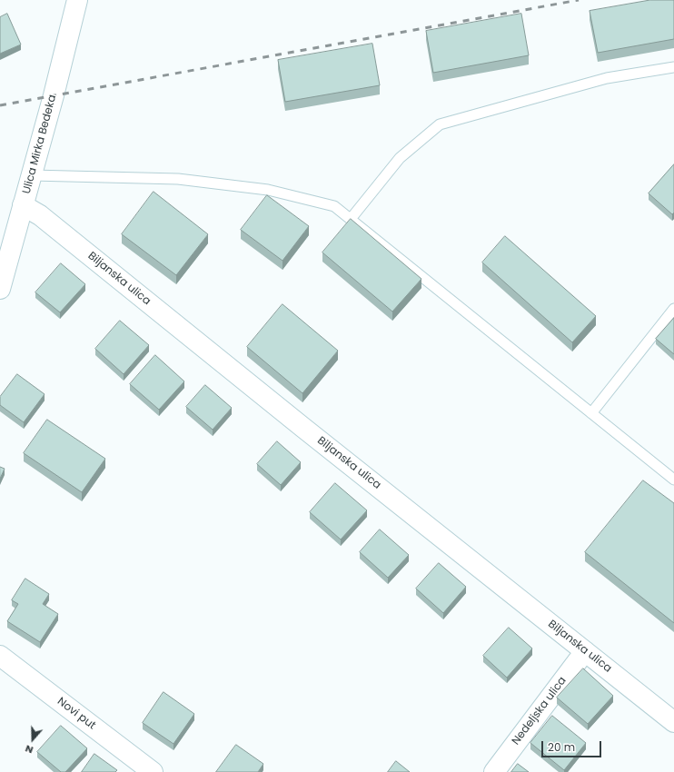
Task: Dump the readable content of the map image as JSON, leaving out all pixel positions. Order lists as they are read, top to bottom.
{
  "streets": {
    "street": [
      "Ulica Mirka Bedeka",
      "Biljanska ulica",
      "Nedeljska ulica",
      "Novi put"
    ]
  },
  "crossings": [
    ["Ulica Mirka Bedeka", "Biljanska ulica"],
    ["Biljanska ulica", "Nedeljska ulica"]
  ],
  "scale_bar": "20 m",
  "north": "bottom"
}
